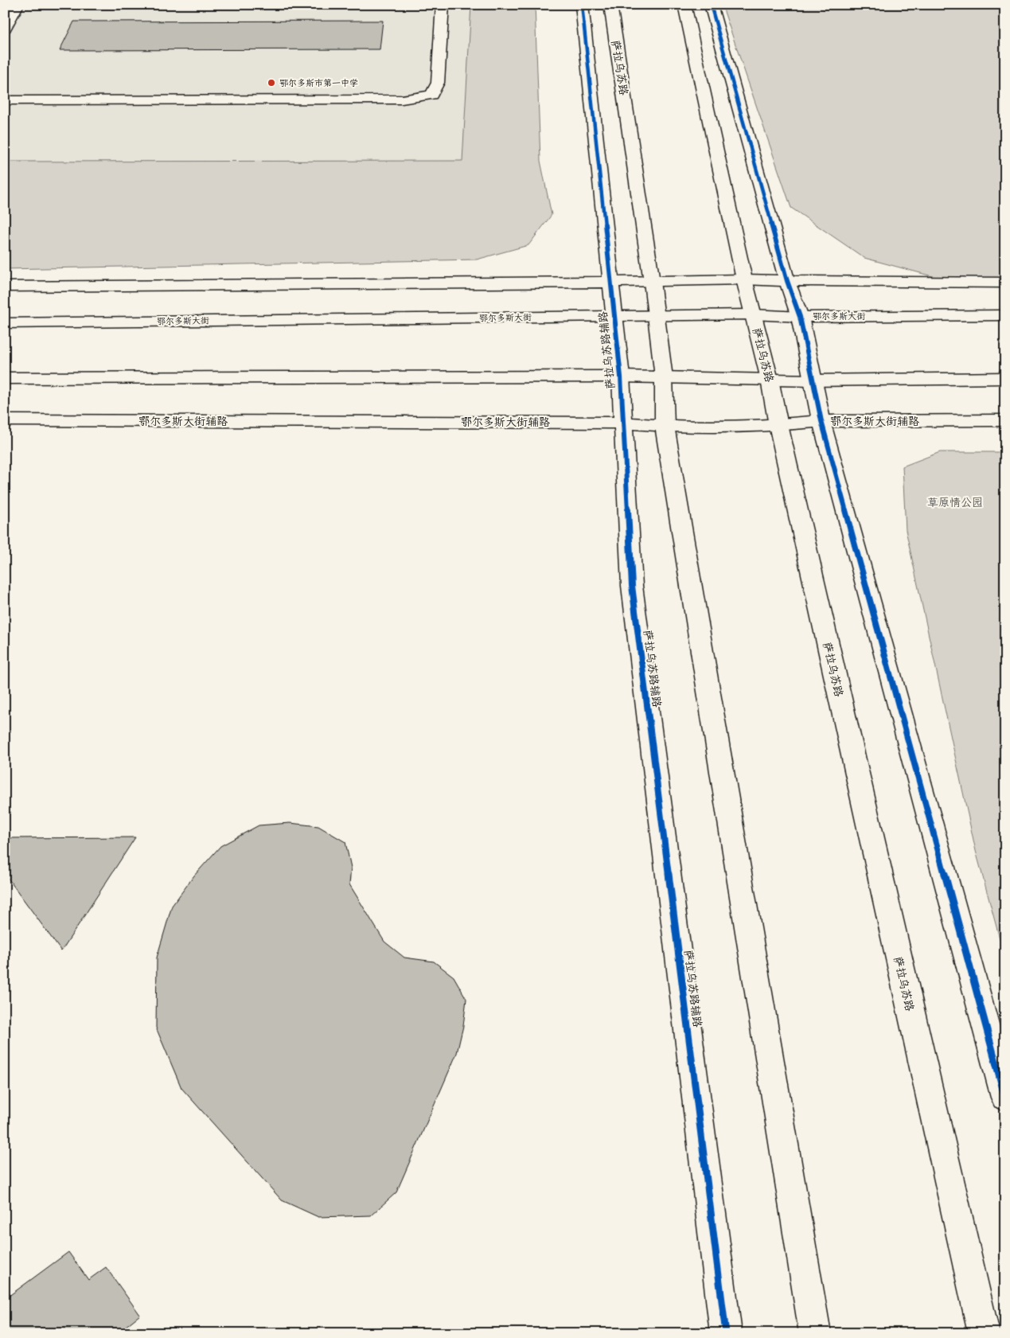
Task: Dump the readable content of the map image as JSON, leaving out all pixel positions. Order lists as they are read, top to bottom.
{
  "streets": {
    "street": [
      "萨拉乌苏路",
      "鄂尔多斯大街",
      "萨拉乌苏路辅路",
      "鄂尔多斯大街辅路"
    ]
  },
  "crossings": [
    ["萨拉乌苏路", "鄂尔多斯大街"],
    ["萨拉乌苏路", "鄂尔多斯大街辅路"],
    ["鄂尔多斯大街", "萨拉乌苏路辅路"],
    ["萨拉乌苏路辅路", "鄂尔多斯大街辅路"]
  ],
  "parks": ["草原情公园"],
  "places": ["鄂尔多斯市第一中学"]
}
